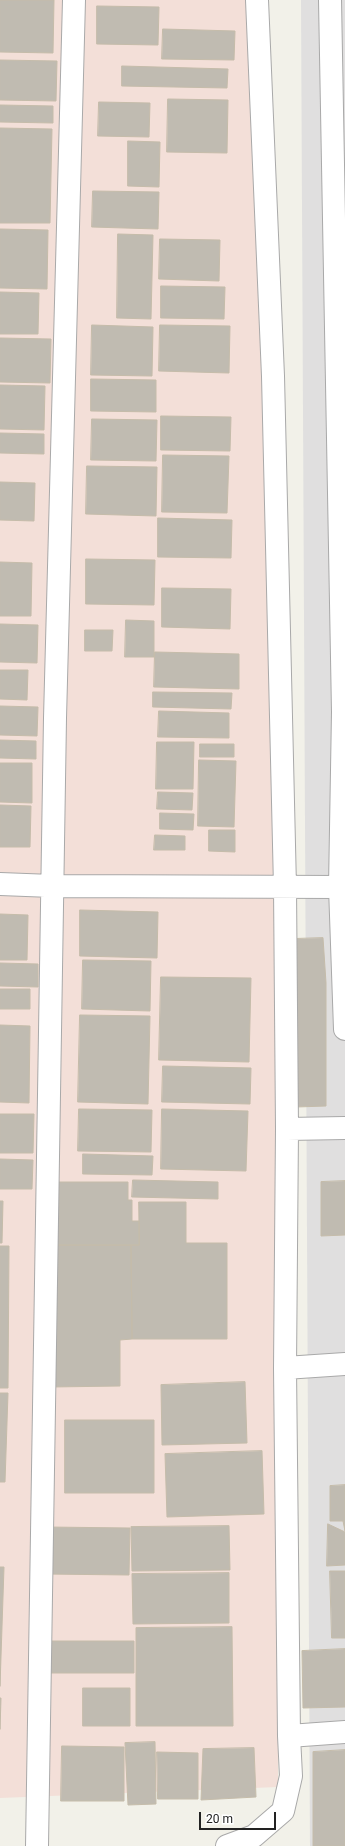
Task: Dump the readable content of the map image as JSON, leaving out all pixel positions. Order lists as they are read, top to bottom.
{
  "scale_bar": "20 m"
}
